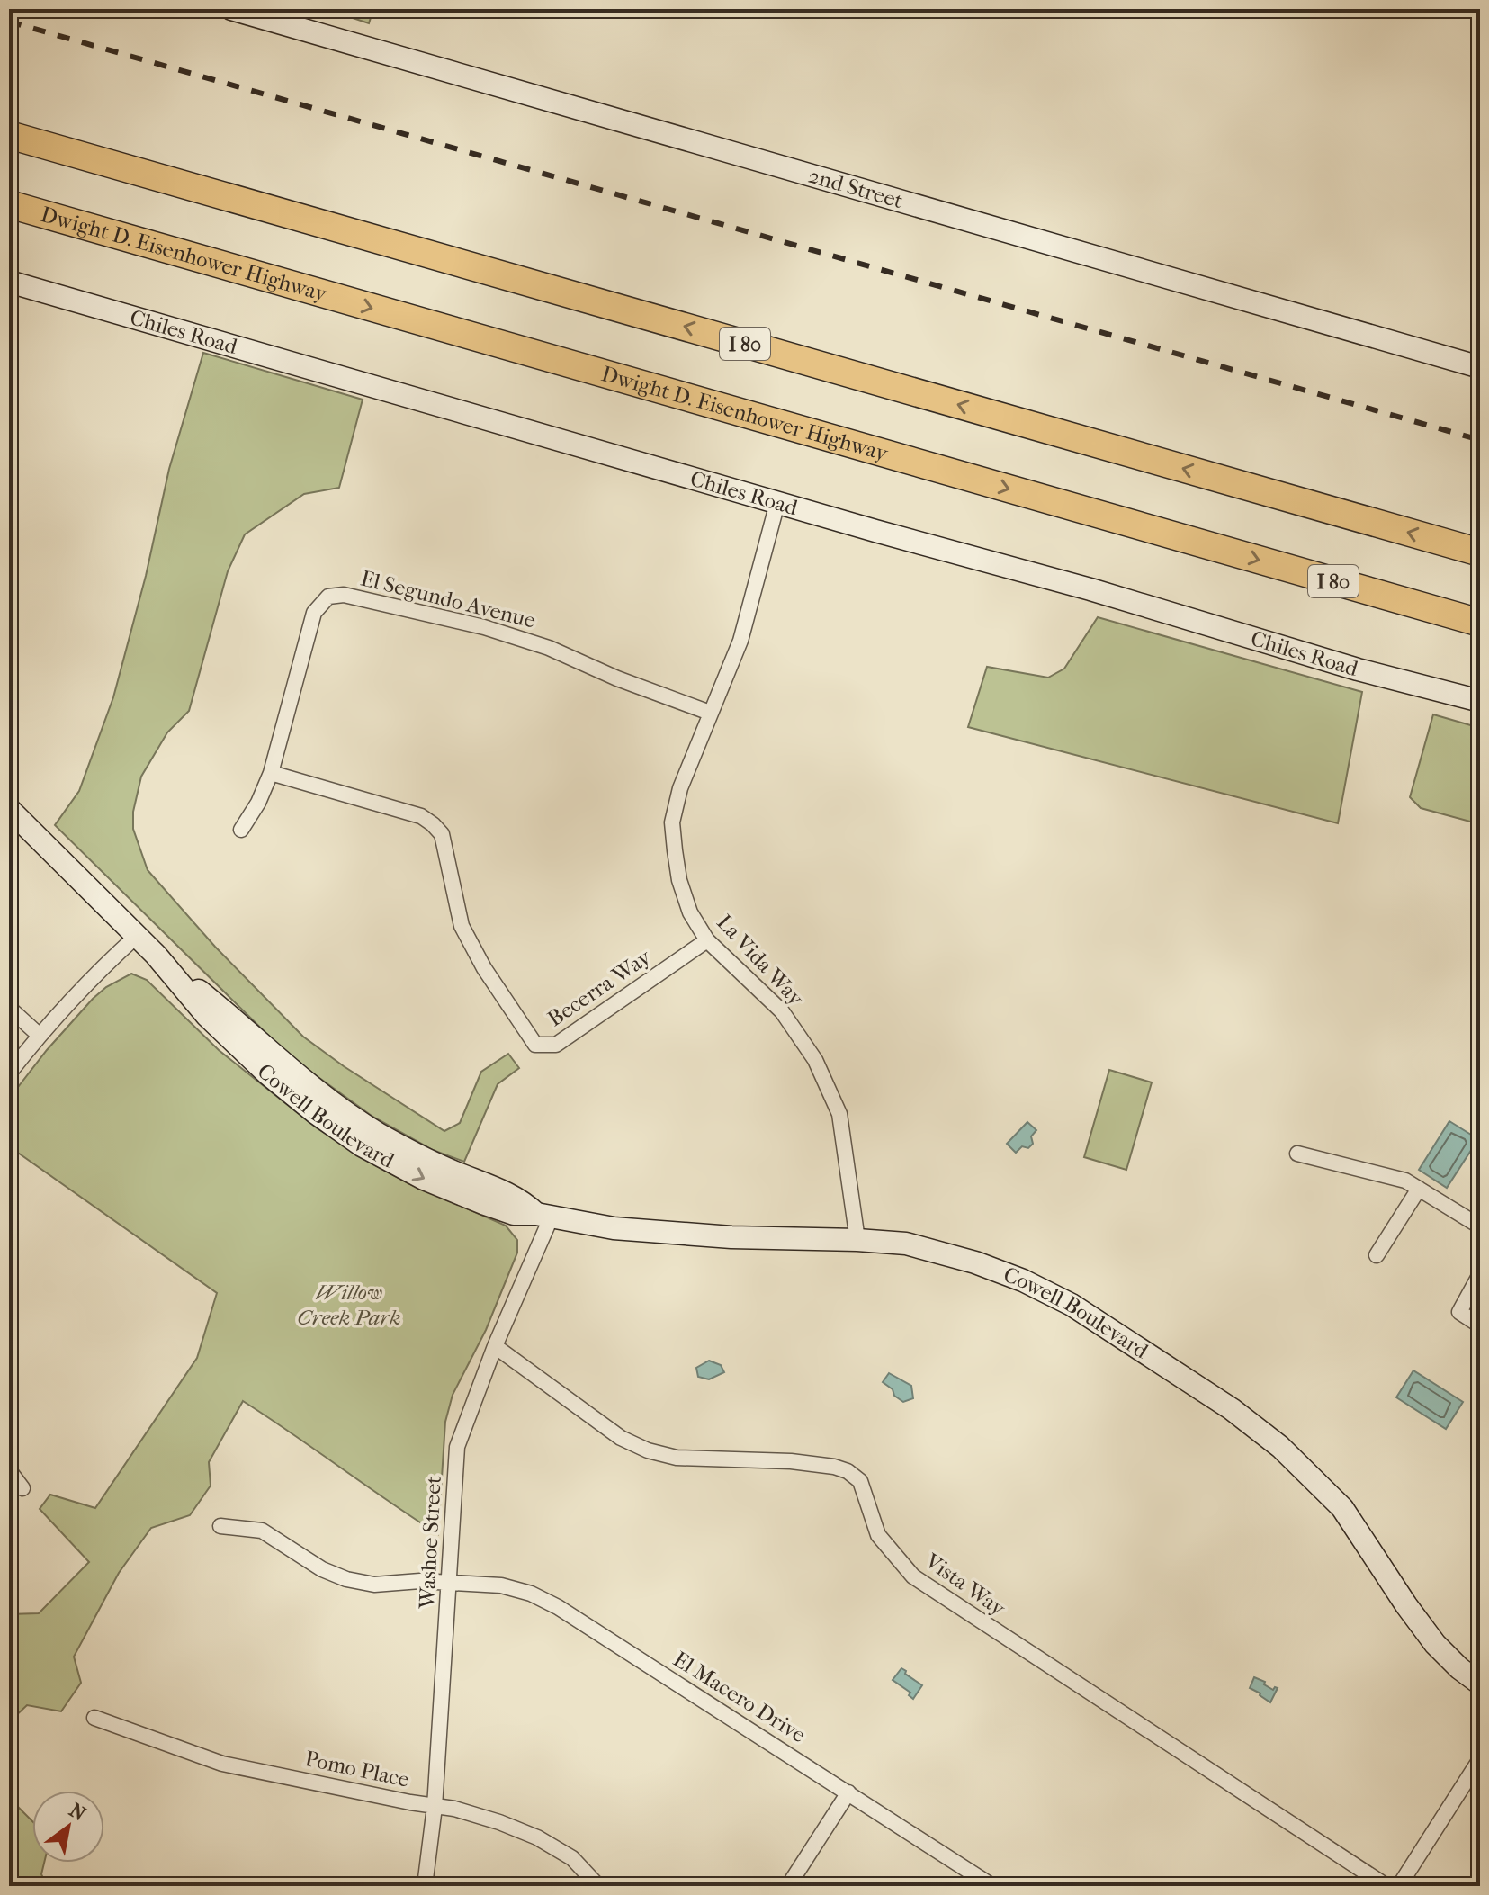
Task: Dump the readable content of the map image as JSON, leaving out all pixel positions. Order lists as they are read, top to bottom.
{
  "streets": {
    "highway": ["Dwight D. Eisenhower Highway", "I 80"],
    "street": [
      "2nd Street",
      "Chiles Road",
      "El Segundo Avenue",
      "La Vida Way",
      "Becerra Way",
      "Cowell Boulevard",
      "Washoe Street",
      "Vista Way",
      "El Macero Drive",
      "Pomo Place"
    ]
  },
  "crossings": [
    ["Chiles Road", "La Vida Way"],
    ["El Segundo Avenue", "La Vida Way"],
    ["El Segundo Avenue", "Becerra Way"],
    ["La Vida Way", "Becerra Way"],
    ["La Vida Way", "Cowell Boulevard"],
    ["Cowell Boulevard", "Washoe Street"],
    ["Washoe Street", "Vista Way"],
    ["Washoe Street", "El Macero Drive"],
    ["Washoe Street", "Pomo Place"]
  ],
  "parks": ["Willow Creek Park"],
  "north": "top right"
}
